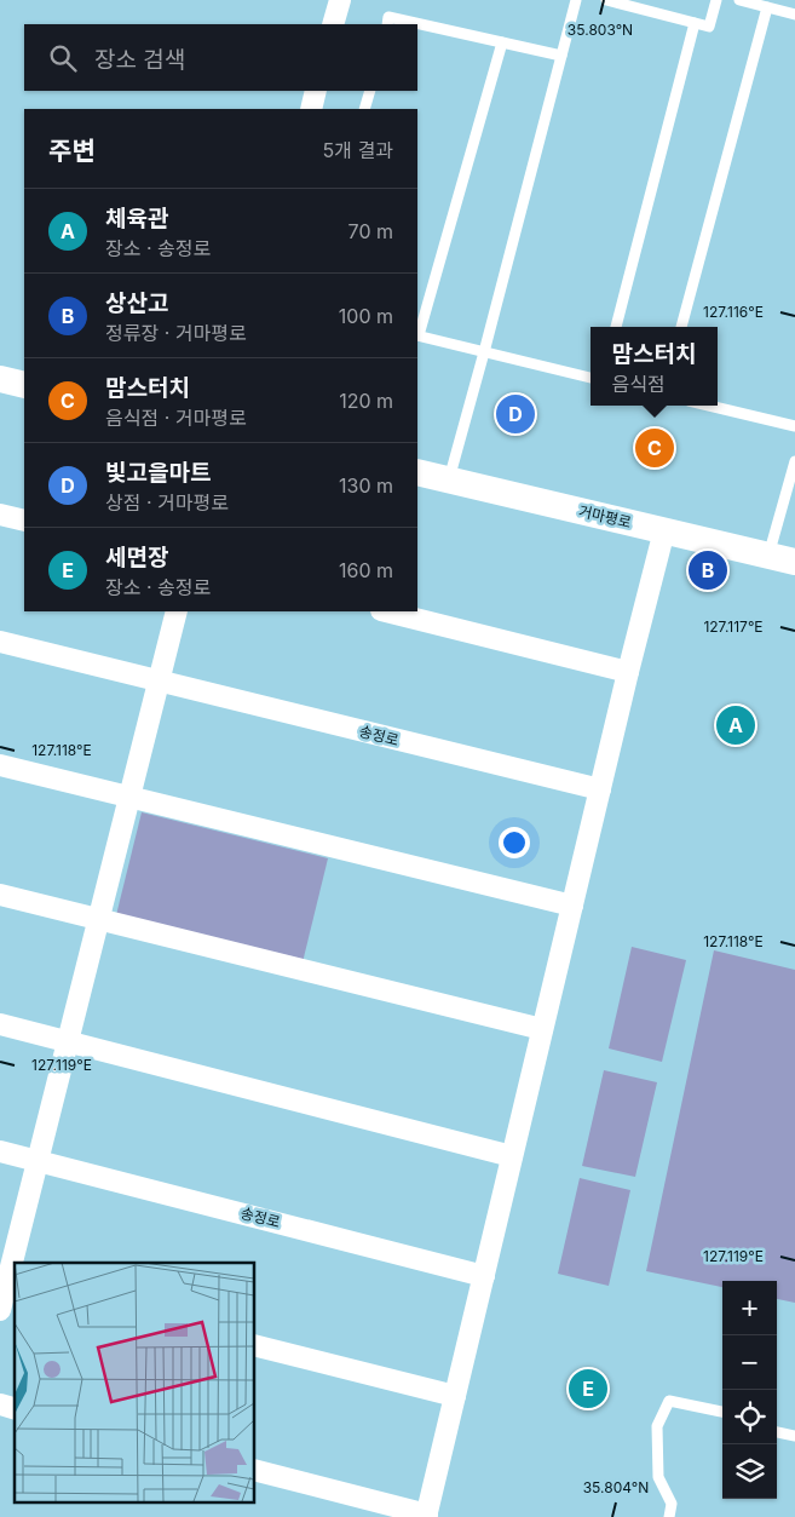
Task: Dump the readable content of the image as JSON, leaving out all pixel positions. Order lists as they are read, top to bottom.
{
  "streets": {
    "street": ["거마평로", "송정로"]
  },
  "page": {
    "search": "장소 검색",
    "heading": ["주변", "5개 결과"],
    "list": [
      {
        "mark": "A",
        "name": "체육관",
        "note": "장소 · 송정로",
        "value": "70 m"
      },
      {
        "mark": "B",
        "name": "상산고",
        "note": "정류장 · 거마평로",
        "value": "100 m"
      },
      {
        "mark": "C",
        "name": "맘스터치",
        "note": "음식점 · 거마평로",
        "value": "120 m"
      },
      {
        "mark": "D",
        "name": "빛고을마트",
        "note": "상점 · 거마평로",
        "value": "130 m"
      },
      {
        "mark": "E",
        "name": "세면장",
        "note": "장소 · 송정로",
        "value": "160 m"
      }
    ],
    "popup": ["맘스터치", "음식점"],
    "pins": [
      "D",
      "C",
      "B",
      "A",
      "E"
    ],
    "map_buttons": ["+", "−"]
  },
  "coordinates": [
    "35.803°N",
    "127.116°E",
    "127.117°E",
    "127.118°E",
    "127.119°E",
    "35.804°N"
  ]
}
